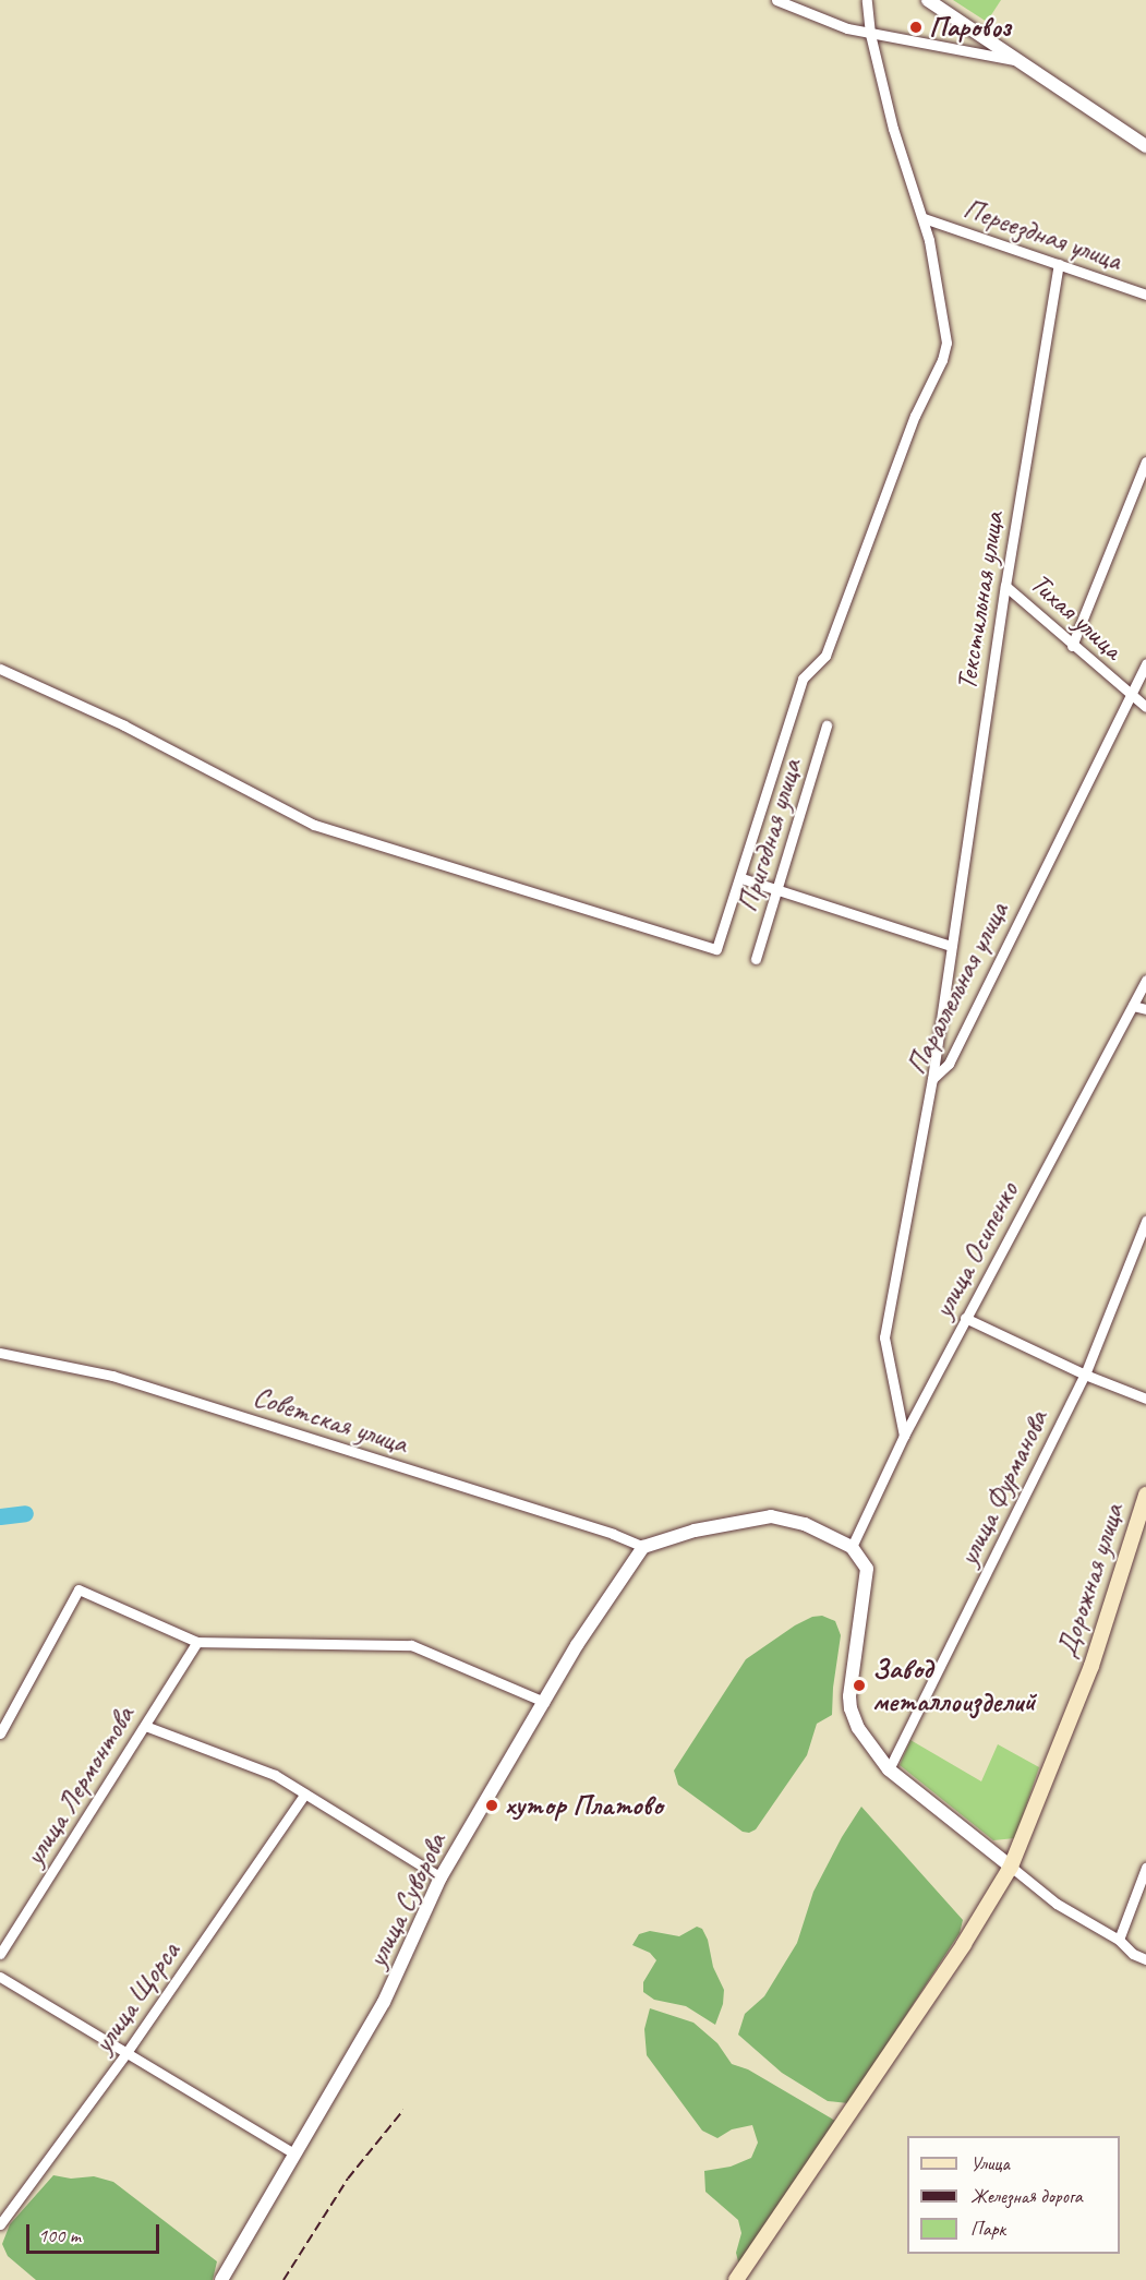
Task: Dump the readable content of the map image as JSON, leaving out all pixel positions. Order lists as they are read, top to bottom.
{
  "streets": {
    "main road": ["Дорожная улица"],
    "street": [
      "Переездная улица",
      "Текстильная улица",
      "Тихая улица",
      "Пригодная улица",
      "Параллельная улица",
      "улица Осипенко",
      "Советская улица",
      "улица Фурманова",
      "улица Лермонтова",
      "улица Суворова",
      "улица Щорса"
    ]
  },
  "crossings": [
    ["Переездная улица", "Текстильная улица"],
    ["Текстильная улица", "Тихая улица"],
    ["Текстильная улица", "Параллельная улица"],
    ["Тихая улица", "Параллельная улица"],
    ["Параллельная улица", "улица Осипенко"],
    ["Советская улица", "улица Суворова"]
  ],
  "places": ["Паровоз", "Завод металлоизделий", "хутор Платово"],
  "legend": ["Улица", "Железная дорога", "Парк"],
  "scale_bar": "100 m"
}
